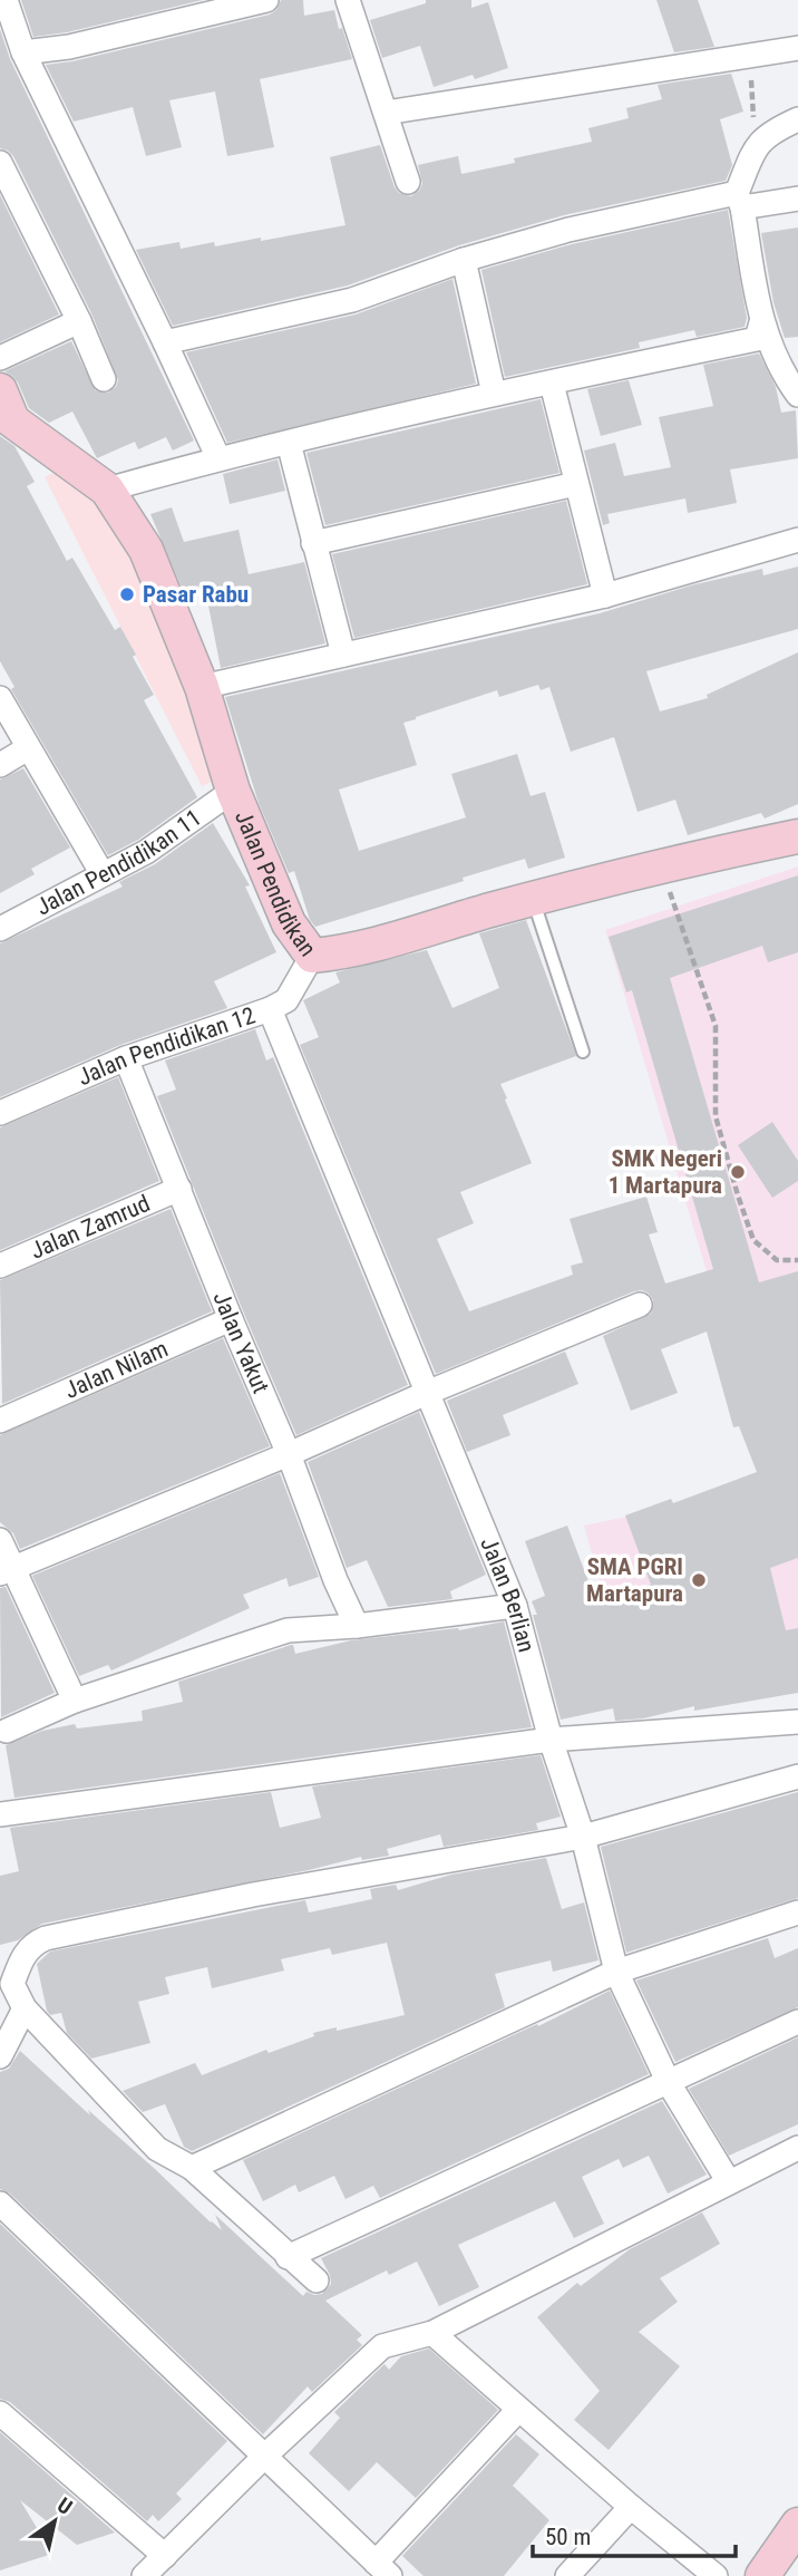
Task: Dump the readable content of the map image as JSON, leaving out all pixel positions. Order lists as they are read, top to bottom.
{
  "streets": {
    "street": [
      "Jalan Pendidikan 11",
      "Jalan Pendidikan",
      "Jalan Pendidikan 12",
      "Jalan Zamrud",
      "Jalan Yakut",
      "Jalan Nilam",
      "Jalan Berlian"
    ]
  },
  "crossings": [
    ["Jalan Pendidikan 11", "Jalan Pendidikan"],
    ["Jalan Pendidikan", "Jalan Pendidikan 12"],
    ["Jalan Pendidikan 12", "Jalan Yakut"],
    ["Jalan Pendidikan 12", "Jalan Berlian"],
    ["Jalan Zamrud", "Jalan Yakut"],
    ["Jalan Yakut", "Jalan Nilam"]
  ],
  "places": ["Pasar Rabu", "SMK Negeri 1 Martapura", "SMA PGRI Martapura"],
  "scale_bar": "50 m",
  "north": "top right"
}
